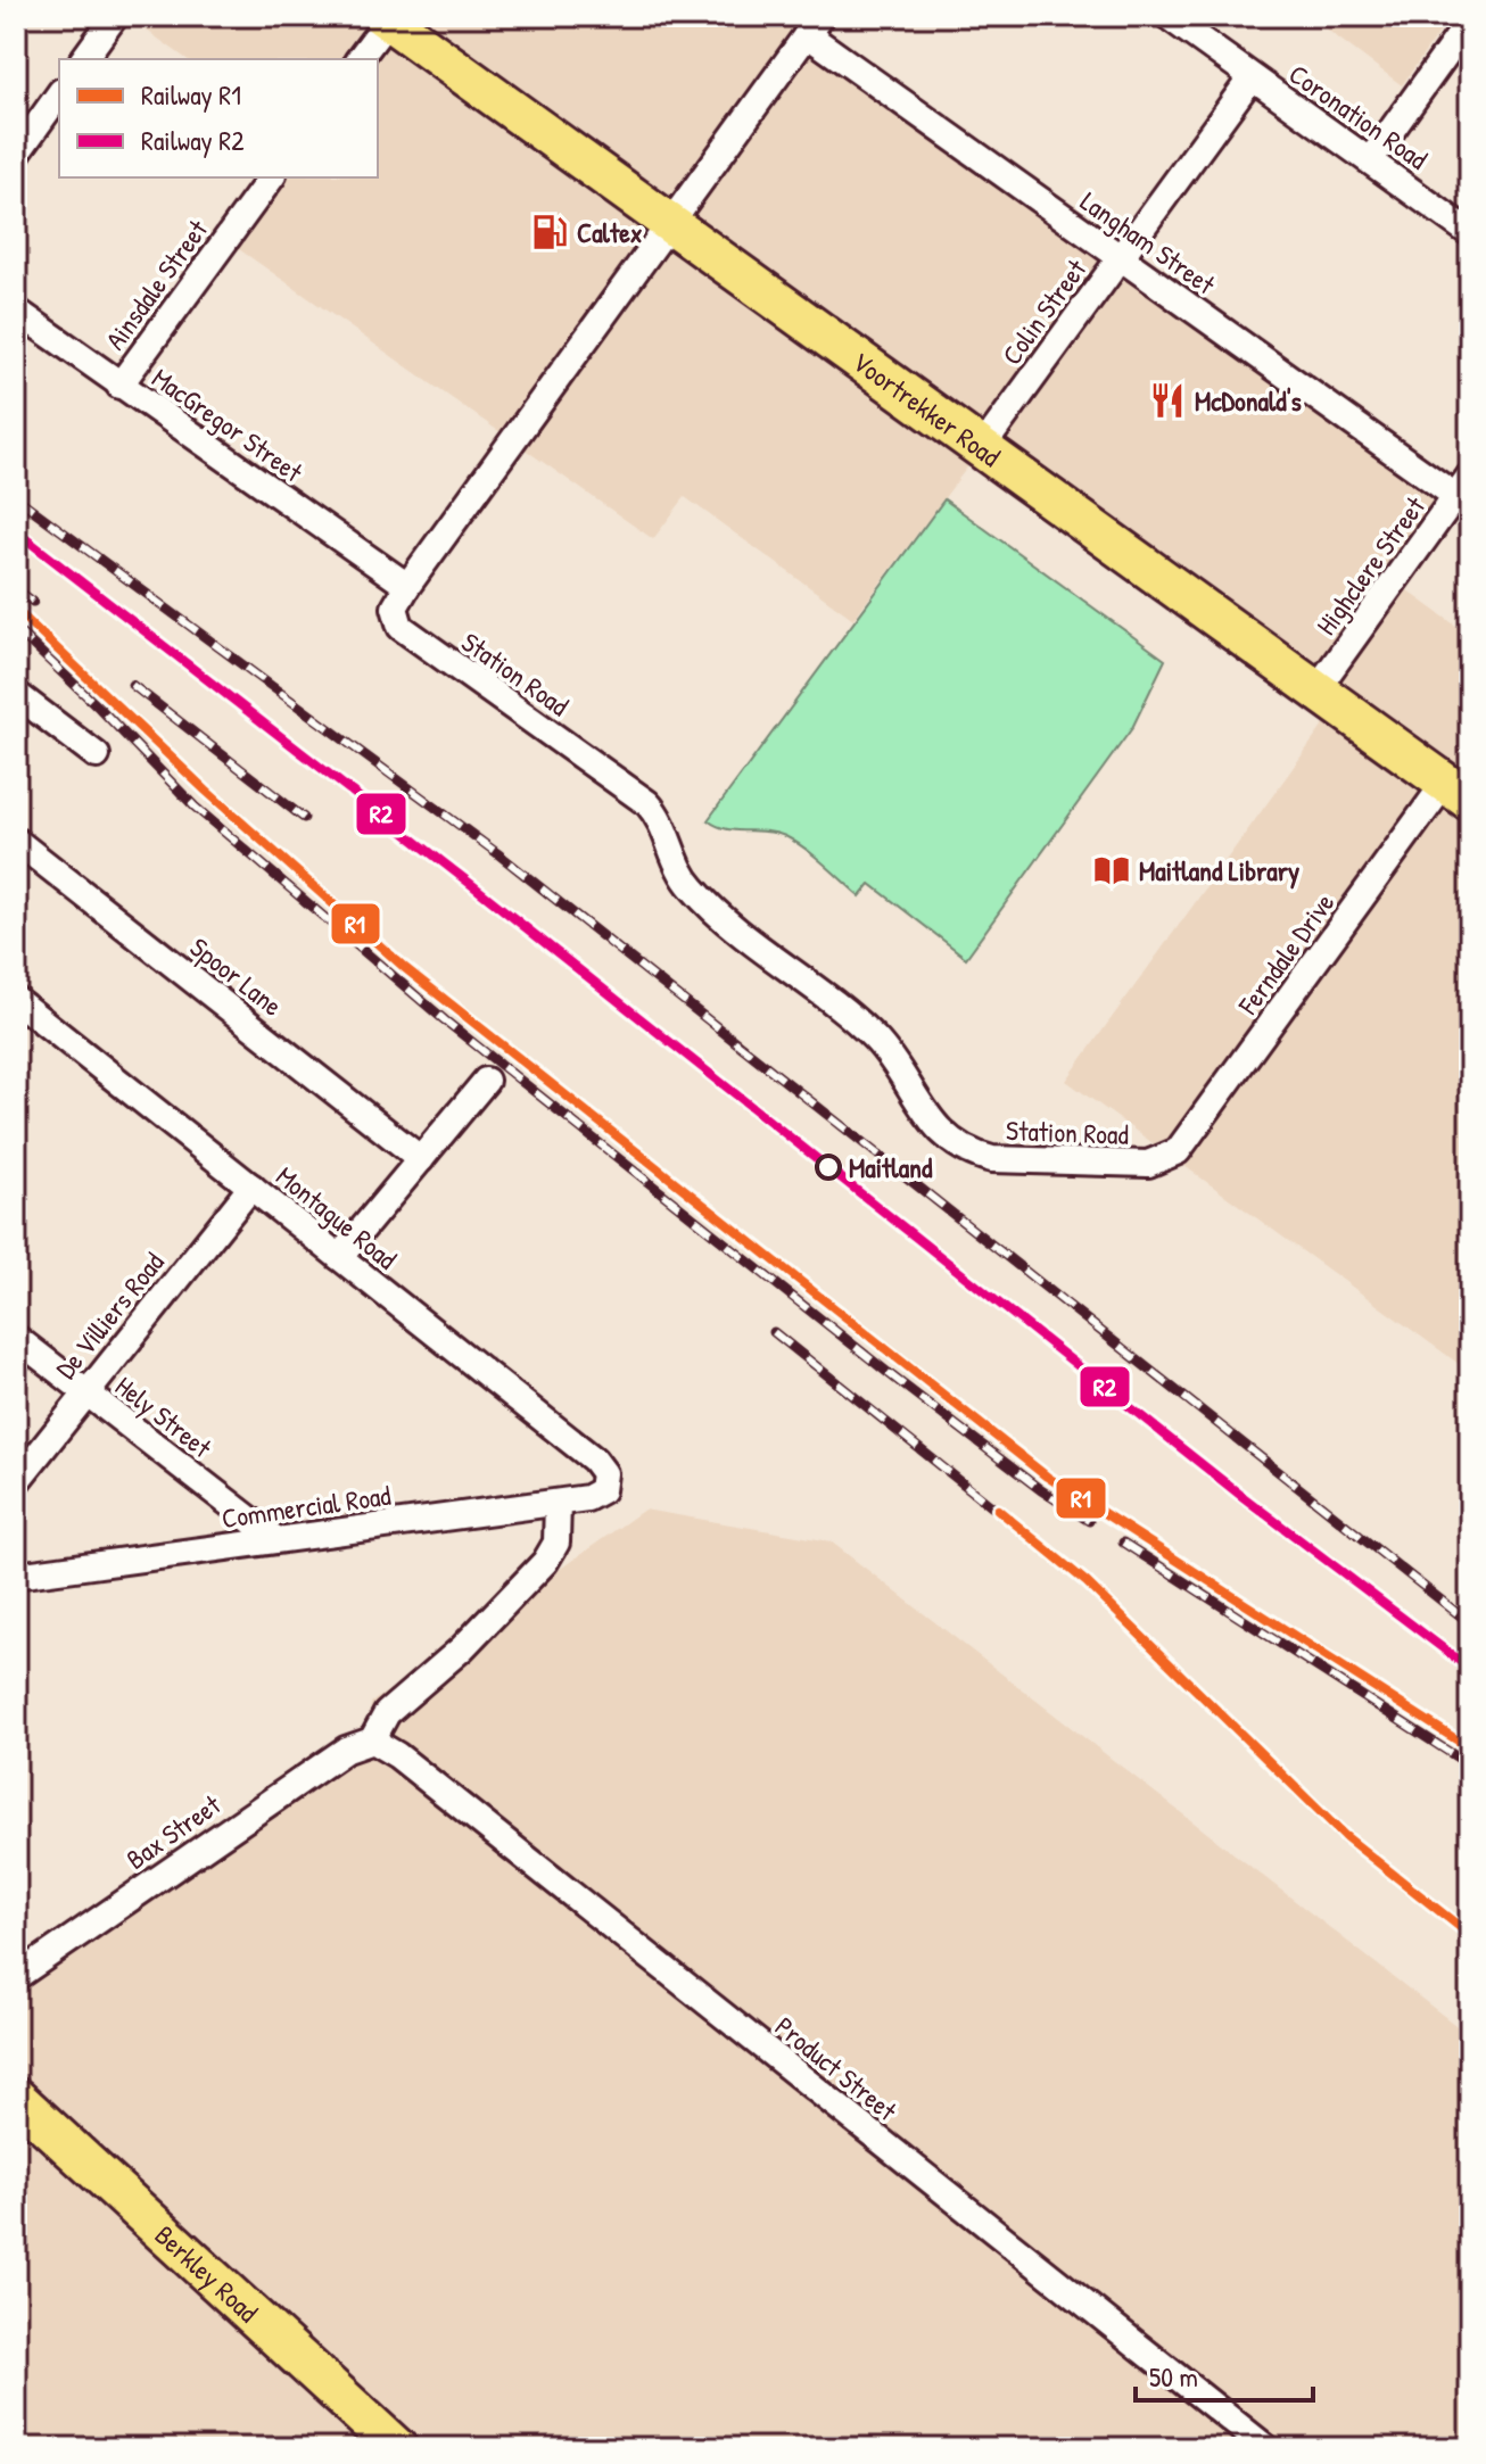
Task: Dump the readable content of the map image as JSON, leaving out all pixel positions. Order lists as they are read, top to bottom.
{
  "streets": {
    "main road": ["Voortrekker Road", "Berkley Road"],
    "street": [
      "Coronation Road",
      "Langham Street",
      "Ainsdale Street",
      "Colin Street",
      "MacGregor Street",
      "Highclere Street",
      "Station Road",
      "Ferndale Drive",
      "Spoor Lane",
      "Montague Road",
      "De Villiers Road",
      "Hely Street",
      "Commercial Road",
      "Bax Street",
      "Product Street"
    ]
  },
  "crossings": [
    ["Coronation Road", "Colin Street"],
    ["Langham Street", "Colin Street"],
    ["Langham Street", "Highclere Street"],
    ["Langham Street", "Station Road"],
    ["Ainsdale Street", "MacGregor Street"],
    ["Colin Street", "Voortrekker Road"],
    ["Voortrekker Road", "Highclere Street"],
    ["Voortrekker Road", "Station Road"],
    ["Voortrekker Road", "Ferndale Drive"],
    ["MacGregor Street", "Station Road"],
    ["Station Road", "Ferndale Drive"],
    ["Montague Road", "De Villiers Road"],
    ["Montague Road", "Commercial Road"],
    ["De Villiers Road", "Hely Street"],
    ["Hely Street", "Commercial Road"],
    ["Bax Street", "Product Street"]
  ],
  "places": {
    "fuel station": ["Caltex"],
    "restaurant": ["McDonald's"],
    "library": ["Maitland Library"],
    "other": ["Maitland"]
  },
  "lines": ["rail line R2", "rail line R1"],
  "legend": ["Railway R1", "Railway R2"],
  "scale_bar": "50 m"
}
